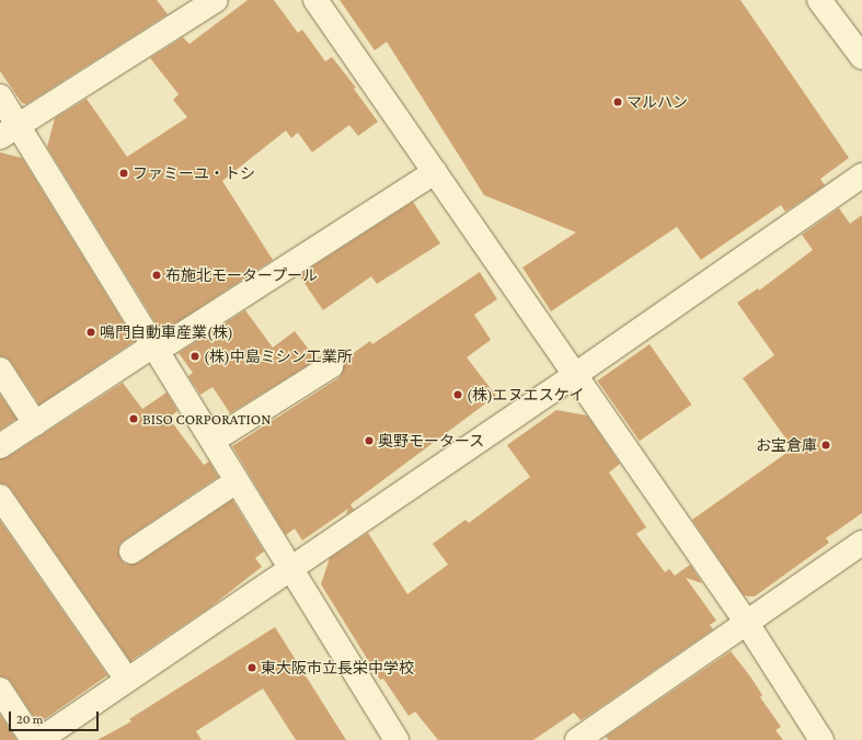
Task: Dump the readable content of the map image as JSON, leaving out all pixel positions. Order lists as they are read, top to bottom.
{
  "places": [
    "マルハン",
    "ファミーユ・トシ",
    "布施北モータープール",
    "鳴門自動車産業(株)",
    "(株)中島ミシン工業所",
    "(株)エヌエスケイ",
    "BISO CORPORATION",
    "奥野モータース",
    "お宝倉庫",
    "東大阪市立長栄中学校"
  ],
  "scale_bar": "20 m"
}
